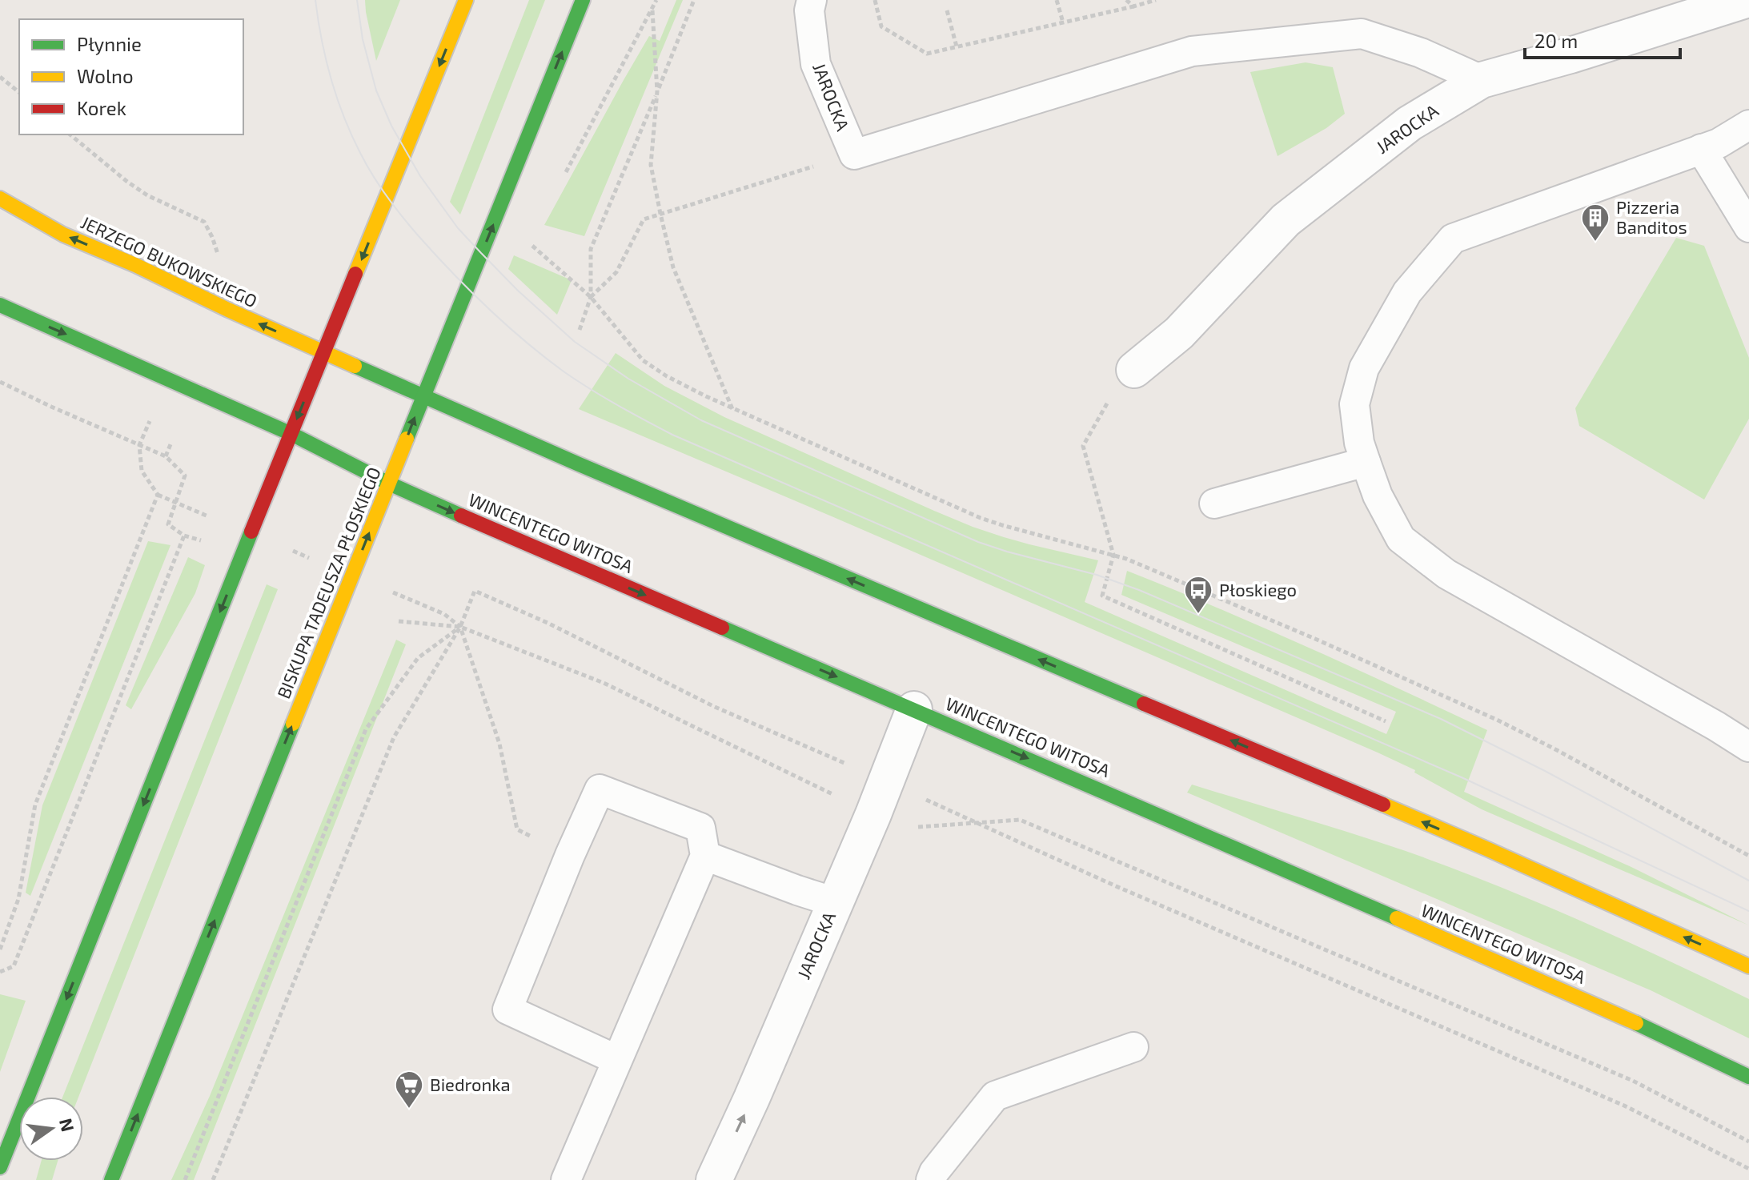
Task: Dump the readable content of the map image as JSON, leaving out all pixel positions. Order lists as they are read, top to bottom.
{
  "streets": {
    "main road": ["JERZEGO BUKOWSKIEGO", "WINCENTEGO WITOSA", "BISKUPA TADEUSZA PŁOSKIEGO"],
    "street": ["JAROCKA"]
  },
  "crossings": [
    ["JAROCKA", "WINCENTEGO WITOSA"],
    ["WINCENTEGO WITOSA", "BISKUPA TADEUSZA PŁOSKIEGO"]
  ],
  "places": {
    "building": ["Pizzeria Banditos"],
    "bus stop": ["Płoskiego"],
    "supermarket": ["Biedronka"]
  },
  "legend": ["Płynnie", "Wolno", "Korek"],
  "scale_bar": "20 m",
  "north": "right"
}
